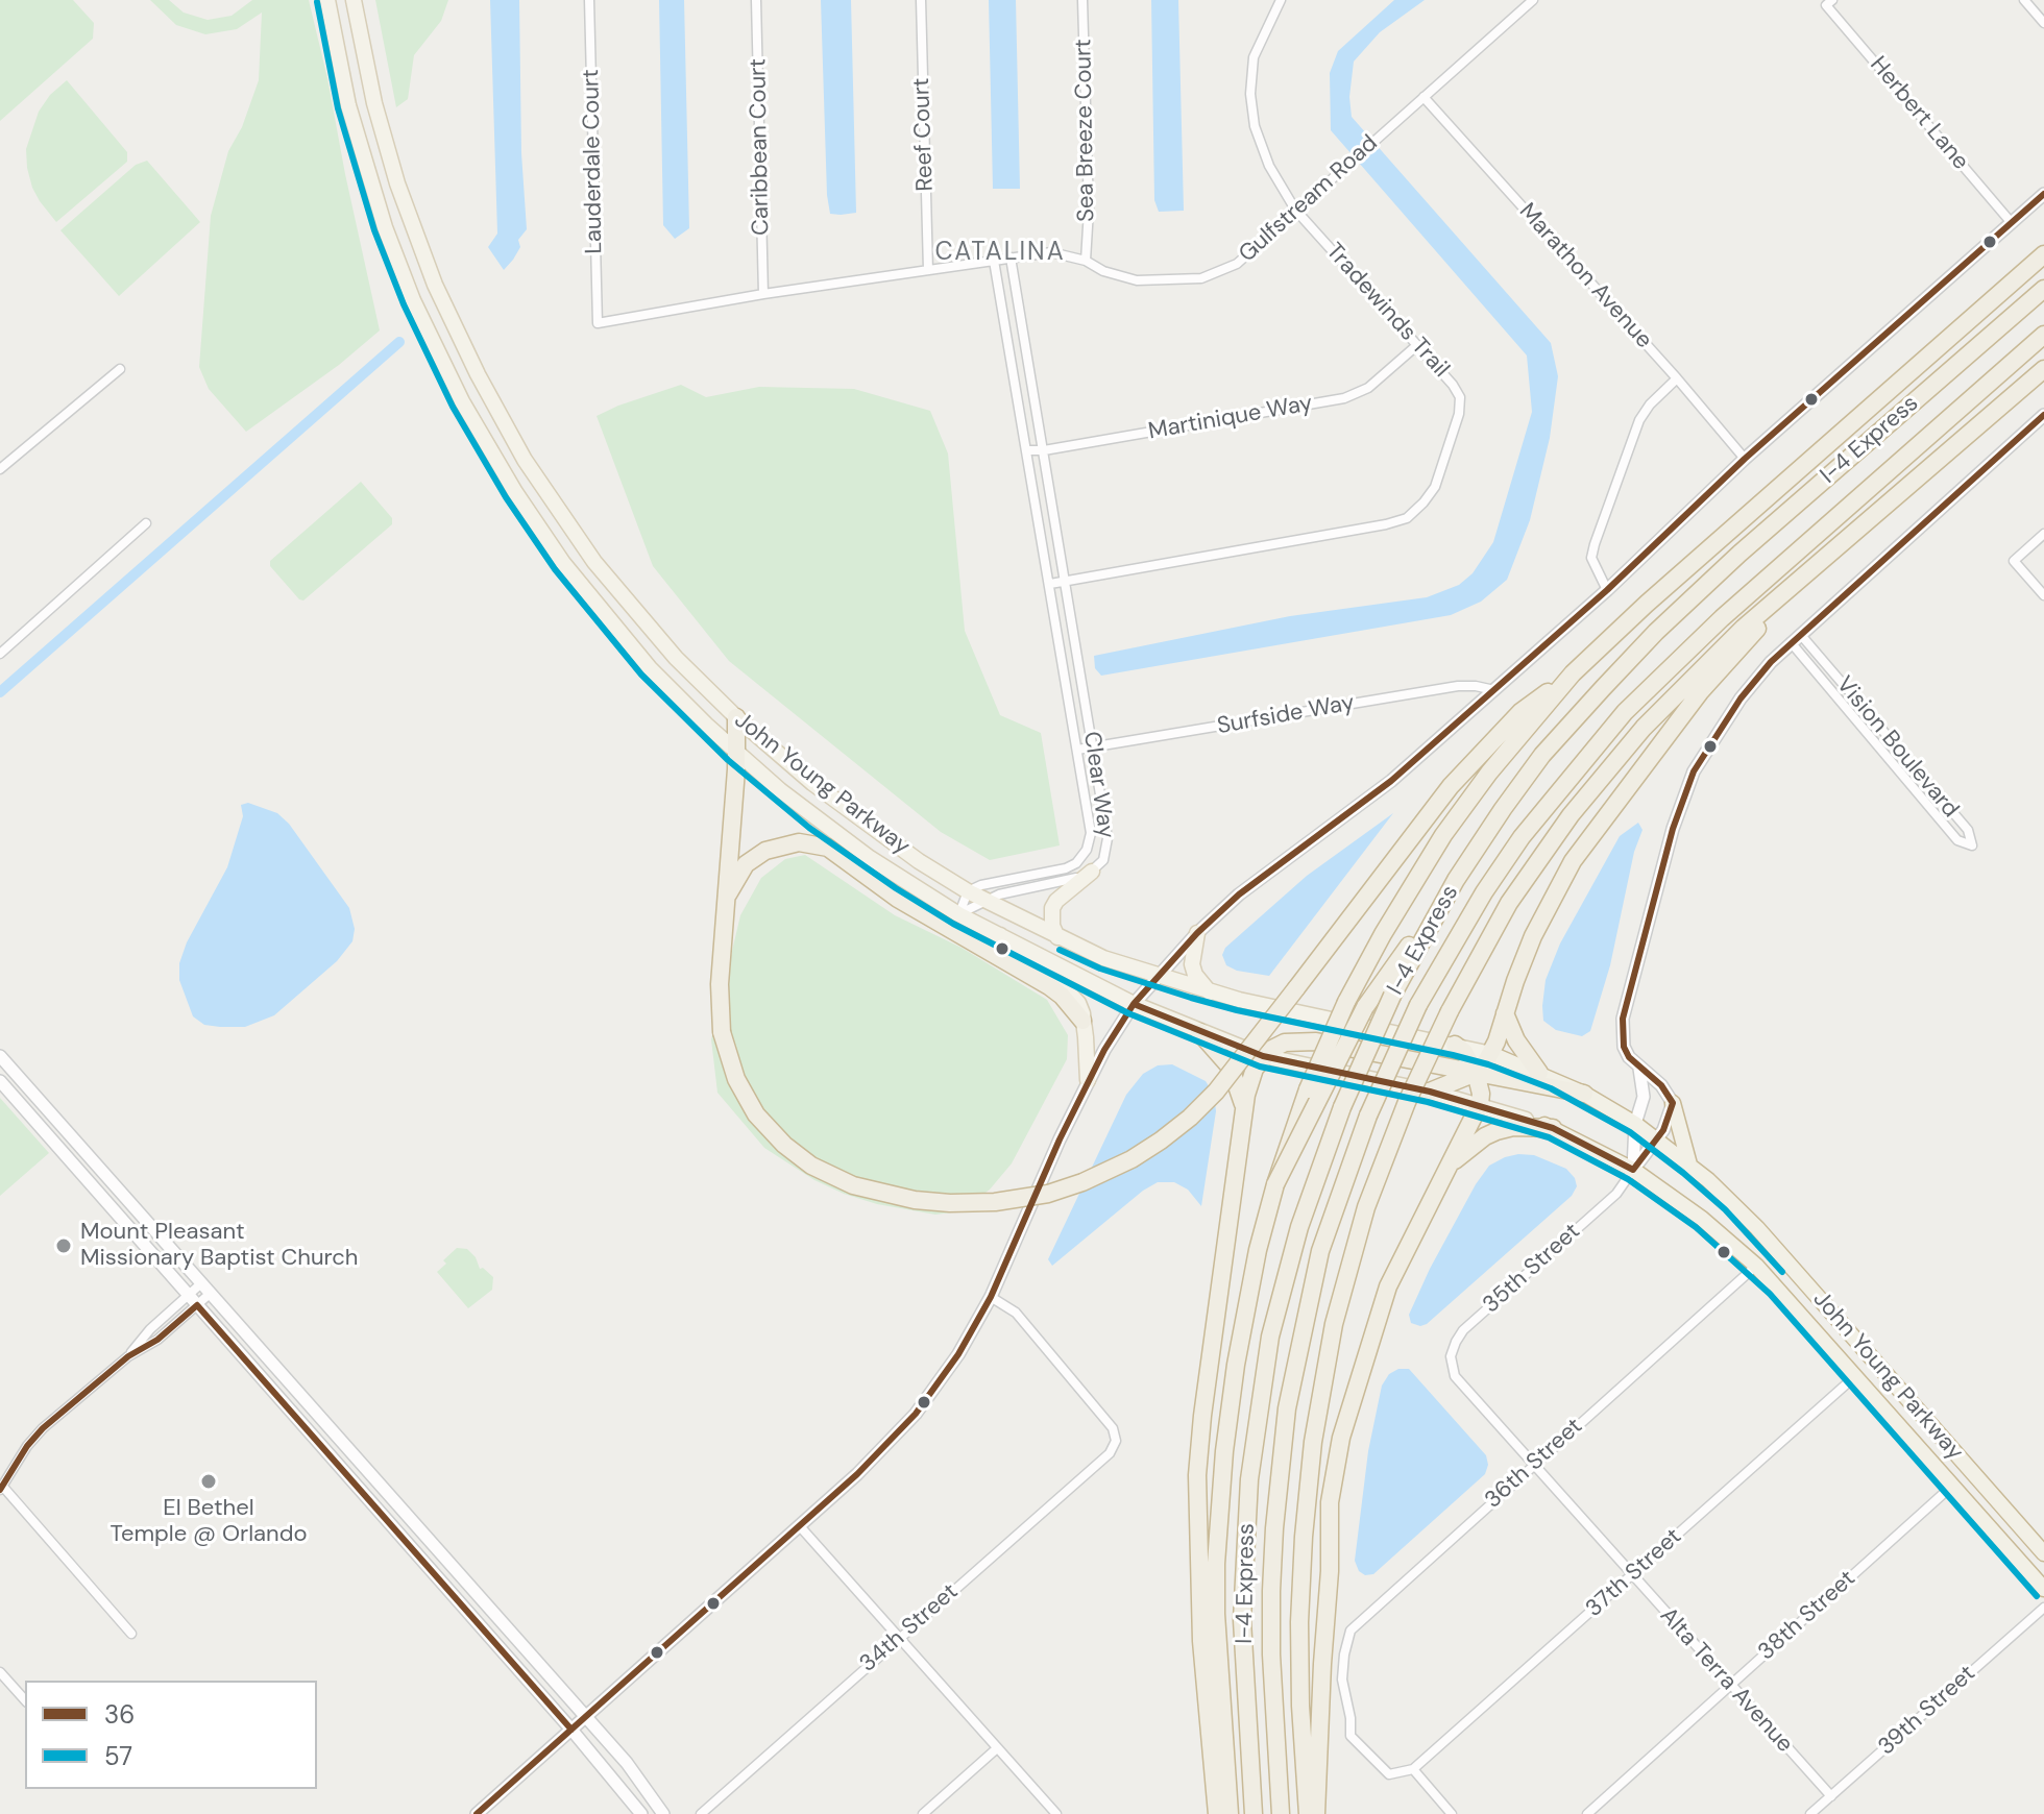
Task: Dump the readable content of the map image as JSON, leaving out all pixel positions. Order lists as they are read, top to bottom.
{
  "streets": {
    "highway": ["I-4 Express", "John Young Parkway"],
    "street": [
      "Herbert Lane",
      "Sea Breeze Court",
      "Reef Court",
      "Caribbean Court",
      "Lauderdale Court",
      "Gulfstream Road",
      "Marathon Avenue",
      "Tradewinds Trail",
      "Martinique Way",
      "Surfside Way",
      "Vision Boulevard",
      "Clear Way",
      "35th Street",
      "36th Street",
      "37th Street",
      "38th Street",
      "34th Street",
      "Alta Terra Avenue",
      "39th Street"
    ]
  },
  "crossings": [
    ["Sea Breeze Court", "Gulfstream Road"],
    ["Reef Court", "Gulfstream Road"],
    ["Caribbean Court", "Gulfstream Road"],
    ["Lauderdale Court", "Gulfstream Road"],
    ["Gulfstream Road", "Marathon Avenue"],
    ["Gulfstream Road", "Tradewinds Trail"],
    ["Gulfstream Road", "Clear Way"],
    ["Tradewinds Trail", "Martinique Way"],
    ["Tradewinds Trail", "Clear Way"],
    ["Martinique Way", "Clear Way"],
    ["Surfside Way", "Clear Way"],
    ["John Young Parkway", "Clear Way"],
    ["John Young Parkway", "35th Street"],
    ["John Young Parkway", "36th Street"],
    ["John Young Parkway", "37th Street"],
    ["John Young Parkway", "38th Street"],
    ["35th Street", "Alta Terra Avenue"],
    ["36th Street", "37th Street"],
    ["36th Street", "Alta Terra Avenue"],
    ["37th Street", "Alta Terra Avenue"],
    ["38th Street", "Alta Terra Avenue"],
    ["Alta Terra Avenue", "39th Street"]
  ],
  "districts": ["CATALINA"],
  "places": ["Mount Pleasant Missionary Baptist Church", "El Bethel Temple @ Orlando"],
  "lines": ["transit line 57", "transit line 36"],
  "legend": ["36", "57"]
}
